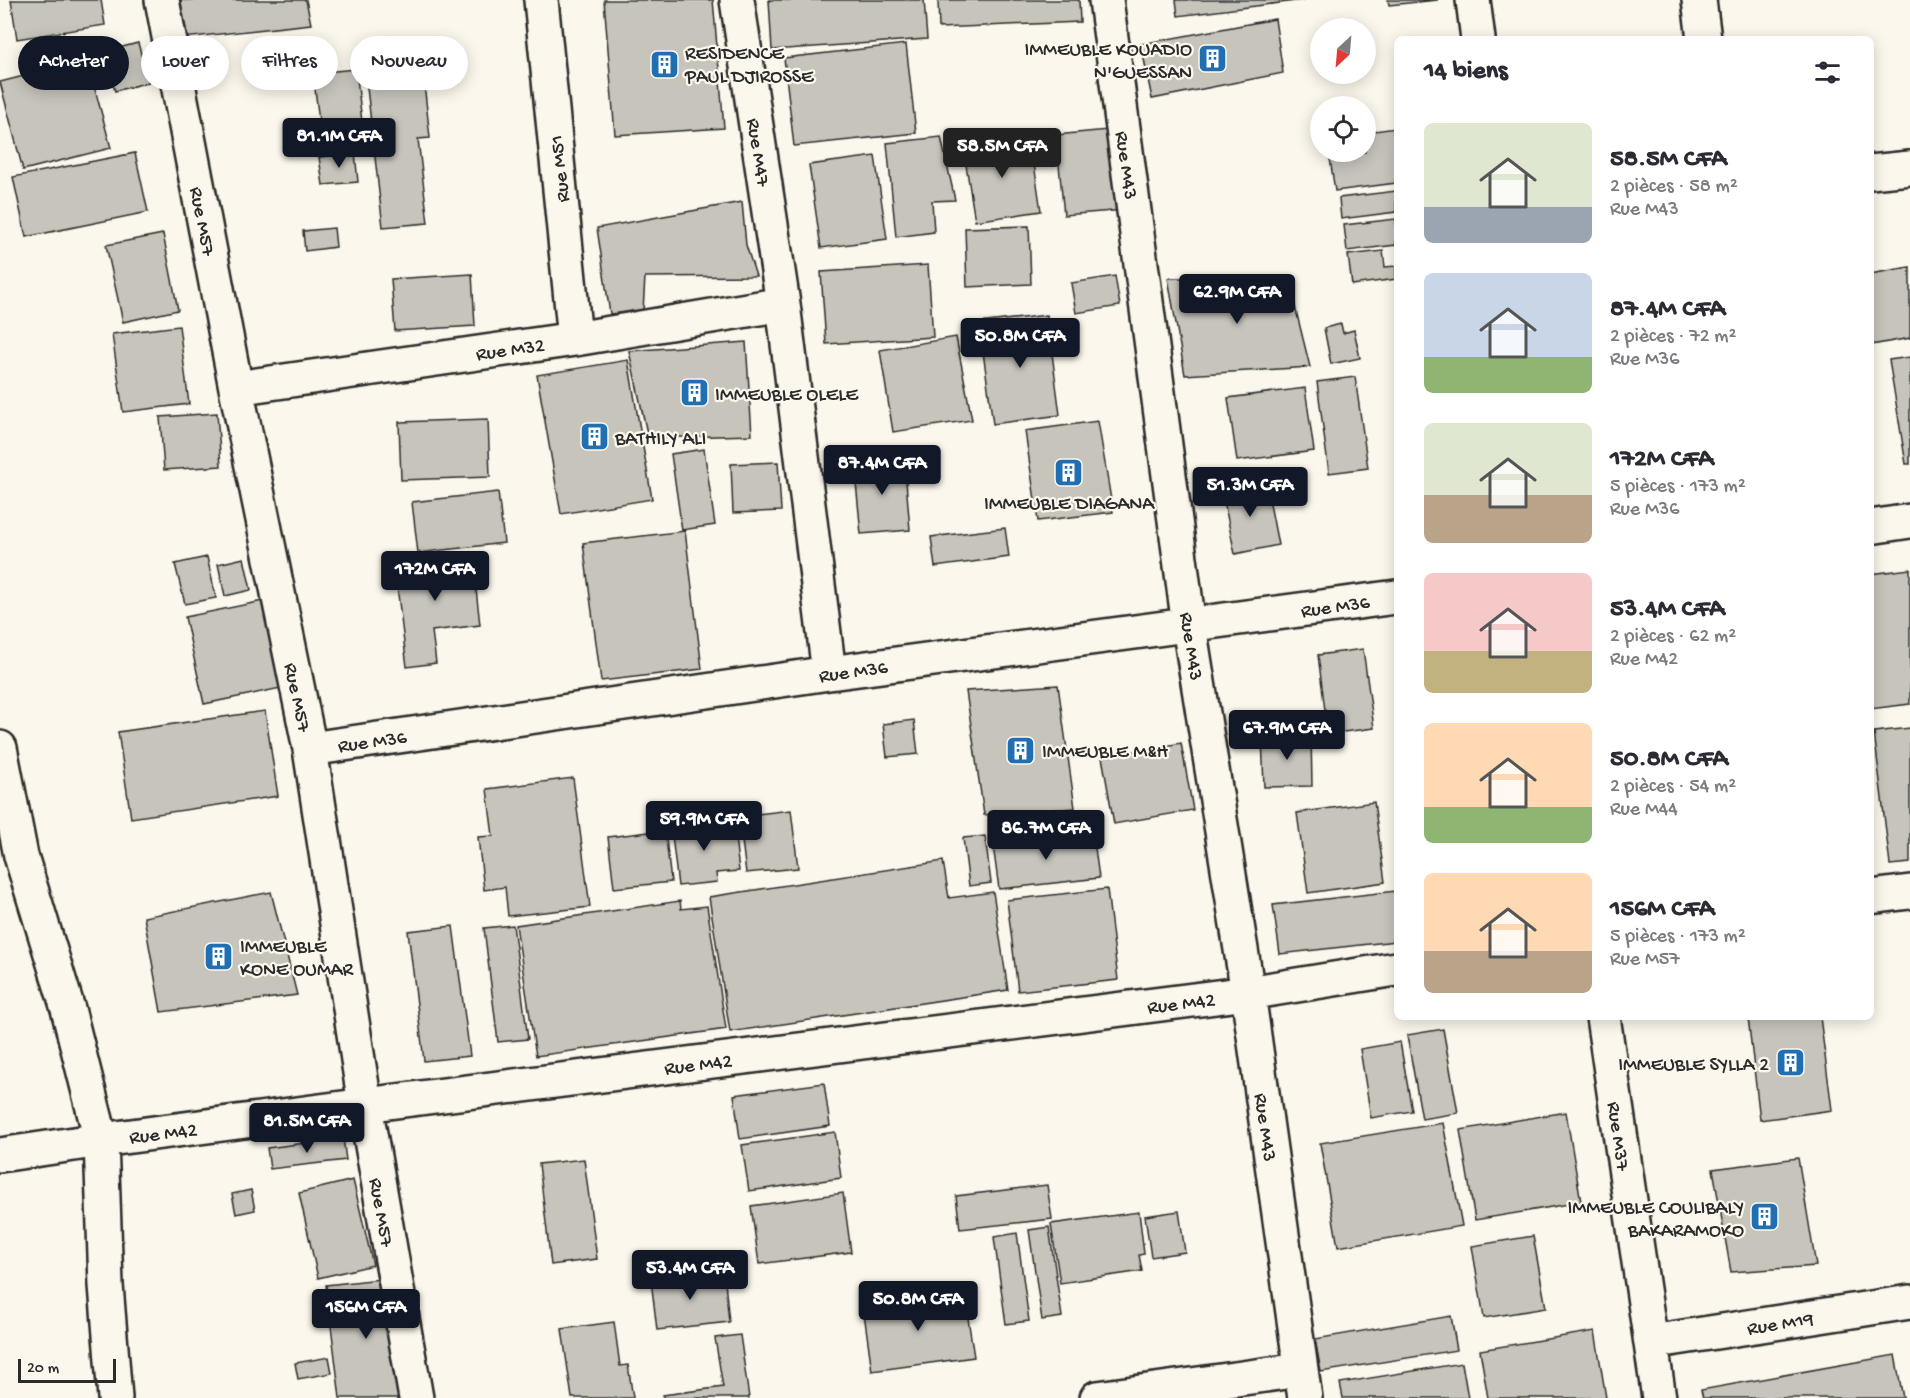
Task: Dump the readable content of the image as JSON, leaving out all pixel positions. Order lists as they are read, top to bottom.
{
  "streets": {
    "street": [
      "Rue M47",
      "Rue M43",
      "Rue M51",
      "Rue M57",
      "Rue M32",
      "Rue M36",
      "Rue M42",
      "Rue M37",
      "Rue M19"
    ]
  },
  "crossings": [
    ["Rue M47", "Rue M32"],
    ["Rue M47", "Rue M36"],
    ["Rue M43", "Rue M36"],
    ["Rue M43", "Rue M42"],
    ["Rue M51", "Rue M32"],
    ["Rue M57", "Rue M32"],
    ["Rue M57", "Rue M36"],
    ["Rue M57", "Rue M42"],
    ["Rue M37", "Rue M19"]
  ],
  "places": {
    "building": [
      "IMMEUBLE KOUADIO N'GUESSAN",
      "RESIDENCE PAUL DJIROSSE",
      "IMMEUBLE OLELE",
      "BATHILY ALI",
      "IMMEUBLE DIAGANA",
      "IMMEUBLE M&H",
      "IMMEUBLE KONE OUMAR",
      "IMMEUBLE SYLLA 2",
      "IMMEUBLE COULIBALY BAKARAMOKO"
    ]
  },
  "scale_bar": "20 m",
  "north": "bottom left",
  "page": {
    "chip": [
      "Acheter",
      "Louer",
      "Filtres",
      "Nouveau"
    ],
    "heading": "14 biens",
    "list": [
      {
        "name": "58.5M CFA",
        "note": "2 pièces · 58 m² · Rue M43"
      },
      {
        "name": "87.4M CFA",
        "note": "2 pièces · 72 m² · Rue M36"
      },
      {
        "name": "172M CFA",
        "note": "5 pièces · 173 m² · Rue M36"
      },
      {
        "name": "53.4M CFA",
        "note": "2 pièces · 62 m² · Rue M42"
      },
      {
        "name": "50.8M CFA",
        "note": "2 pièces · 54 m² · Rue M44"
      },
      {
        "name": "156M CFA",
        "note": "5 pièces · 173 m² · Rue M57"
      }
    ],
    "price": [
      "81.1M CFA",
      "58.5M CFA",
      "62.9M CFA",
      "50.8M CFA",
      "87.4M CFA",
      "51.3M CFA",
      "172M CFA",
      "67.9M CFA",
      "59.9M CFA",
      "86.7M CFA",
      "81.5M CFA",
      "53.4M CFA",
      "50.8M CFA",
      "156M CFA"
    ],
    "scale": "20 m"
  }
}
